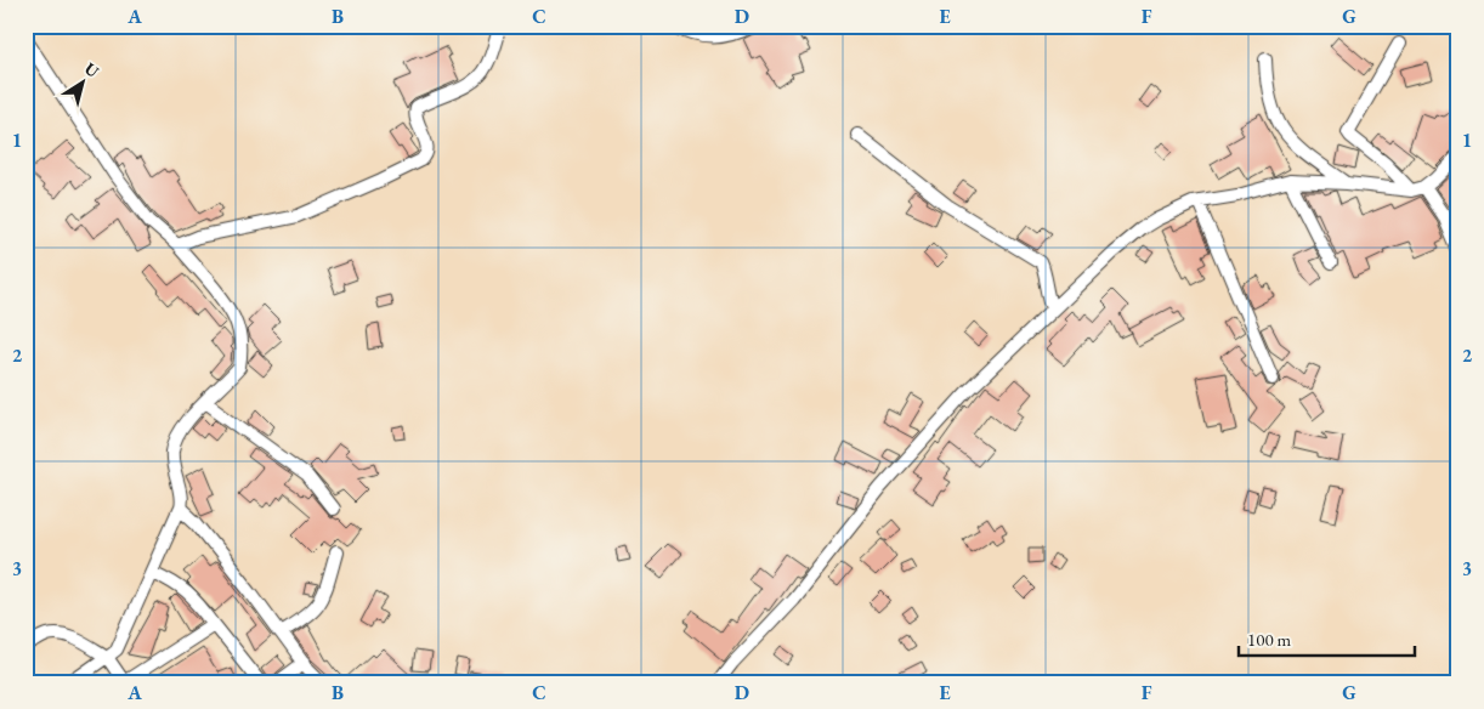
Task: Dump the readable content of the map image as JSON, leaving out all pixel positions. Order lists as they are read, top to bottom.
{
  "scale_bar": "100 m",
  "north": "top right",
  "grid": {
    "columns": [
      "A",
      "B",
      "C",
      "D",
      "E",
      "F",
      "G"
    ],
    "rows": ["1", "2", "3"]
  }
}
